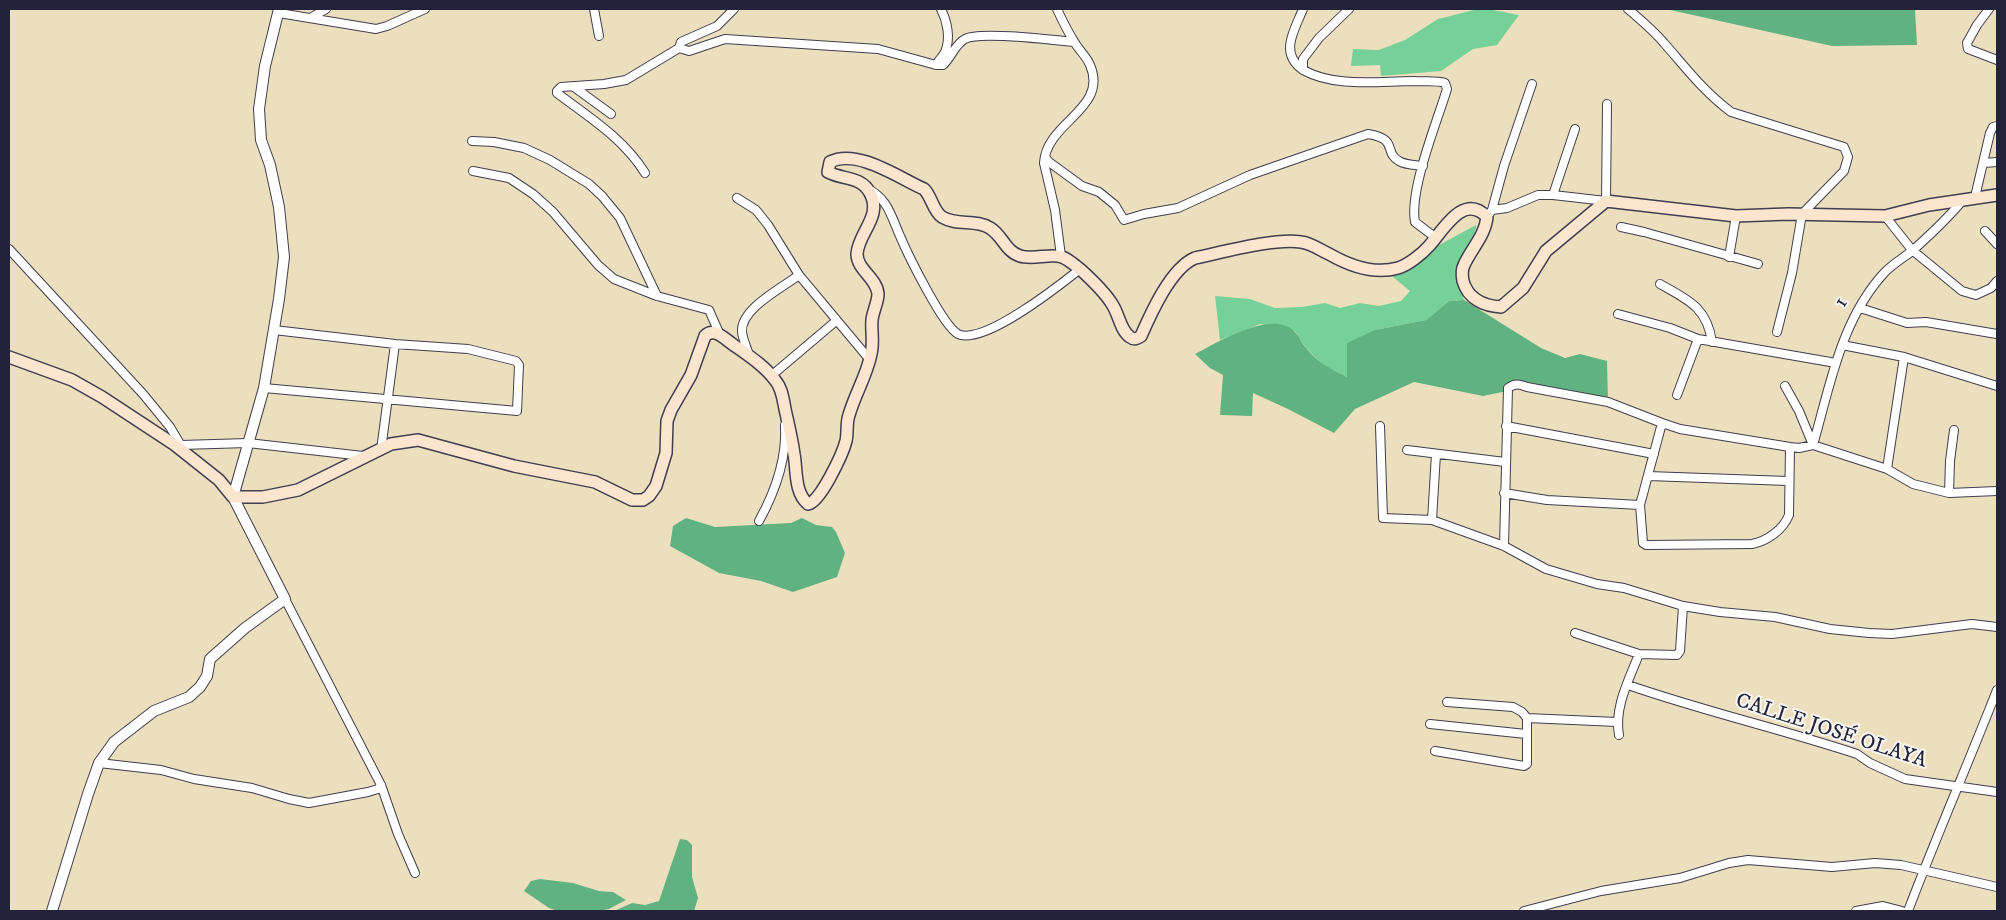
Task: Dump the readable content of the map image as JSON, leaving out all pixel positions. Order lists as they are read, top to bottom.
{
  "streets": {
    "street": ["1", "CALLE JOSÉ OLAYA"]
  }
}
